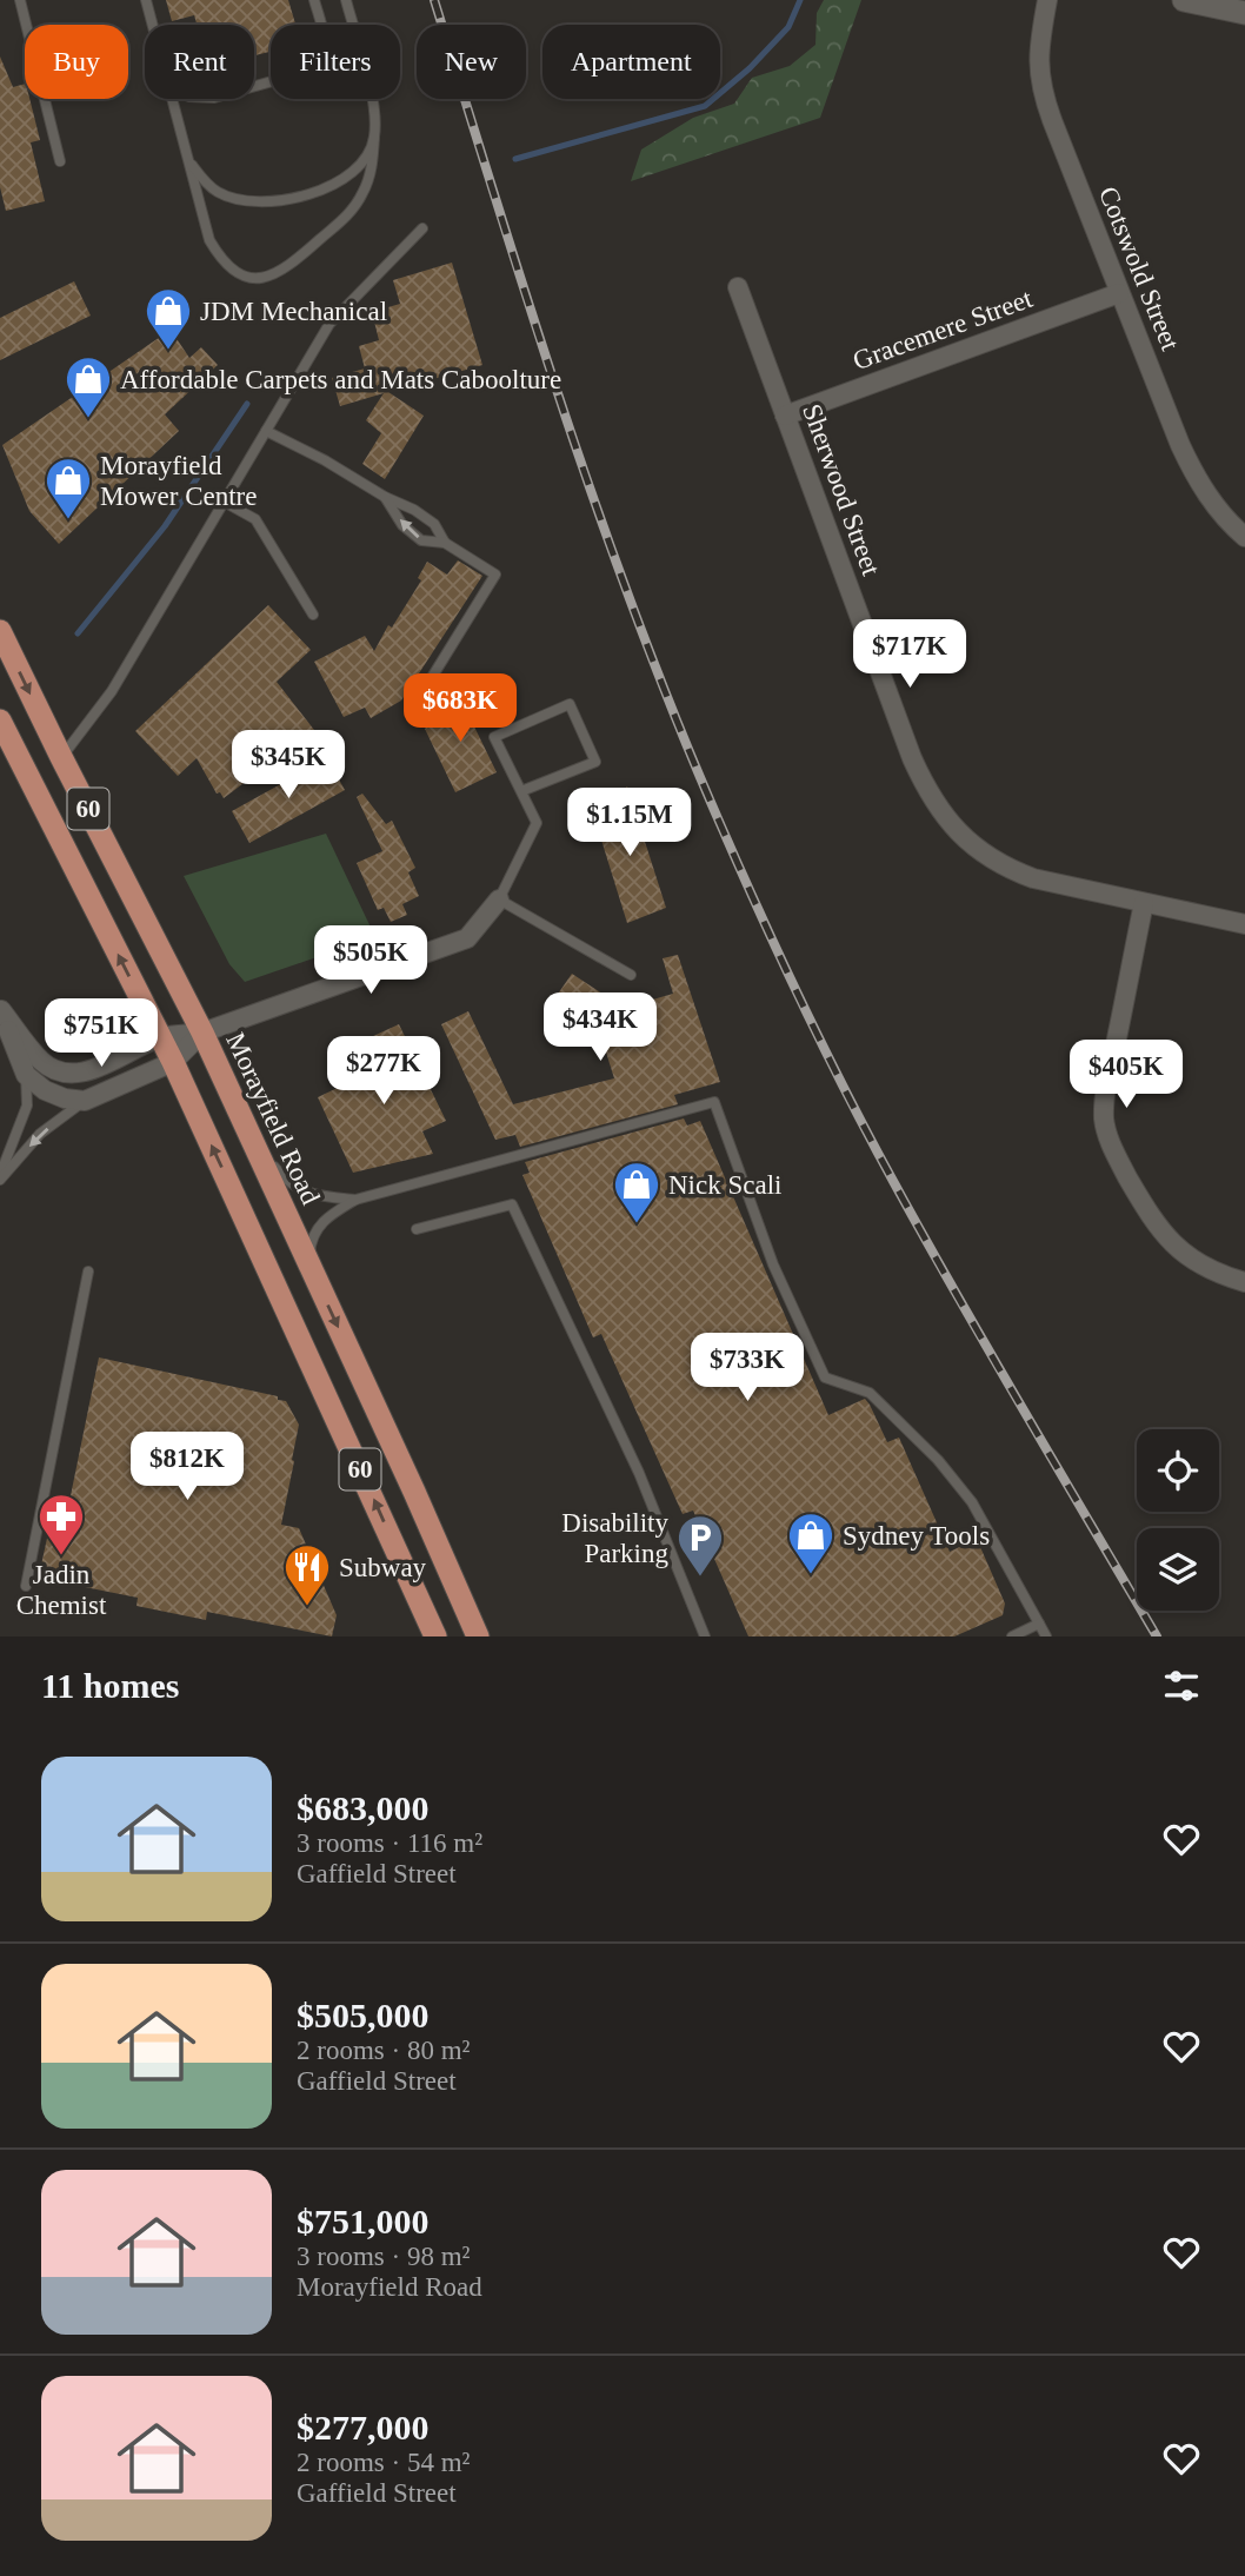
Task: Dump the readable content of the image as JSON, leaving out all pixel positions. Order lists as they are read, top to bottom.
{
  "streets": {
    "main road": ["60", "Morayfield Road"],
    "street": ["Cotswold Street", "Gracemere Street", "Sherwood Street"]
  },
  "crossings": [
    ["Cotswold Street", "Gracemere Street"],
    ["Gracemere Street", "Sherwood Street"]
  ],
  "places": {
    "shop": [
      "JDM Mechanical",
      "Affordable Carpets and Mats Caboolture",
      "Morayfield Mower Centre",
      "Nick Scali",
      "Sydney Tools"
    ],
    "pharmacy": ["Jadin Chemist"],
    "parking": ["Disability Parking"],
    "restaurant": ["Subway"]
  },
  "page": {
    "chip": [
      "Buy",
      "Rent",
      "Filters",
      "New",
      "Apartment"
    ],
    "price": [
      "$717K",
      "$683K",
      "$345K",
      "$1.15M",
      "$505K",
      "$434K",
      "$751K",
      "$277K",
      "$405K",
      "$733K",
      "$812K"
    ],
    "heading": "11 homes",
    "list": [
      {
        "name": "$683,000",
        "note": "3 rooms · 116 m² · Gaffield Street"
      },
      {
        "name": "$505,000",
        "note": "2 rooms · 80 m² · Gaffield Street"
      },
      {
        "name": "$751,000",
        "note": "3 rooms · 98 m² · Morayfield Road"
      },
      {
        "name": "$277,000",
        "note": "2 rooms · 54 m² · Gaffield Street"
      }
    ]
  }
}
